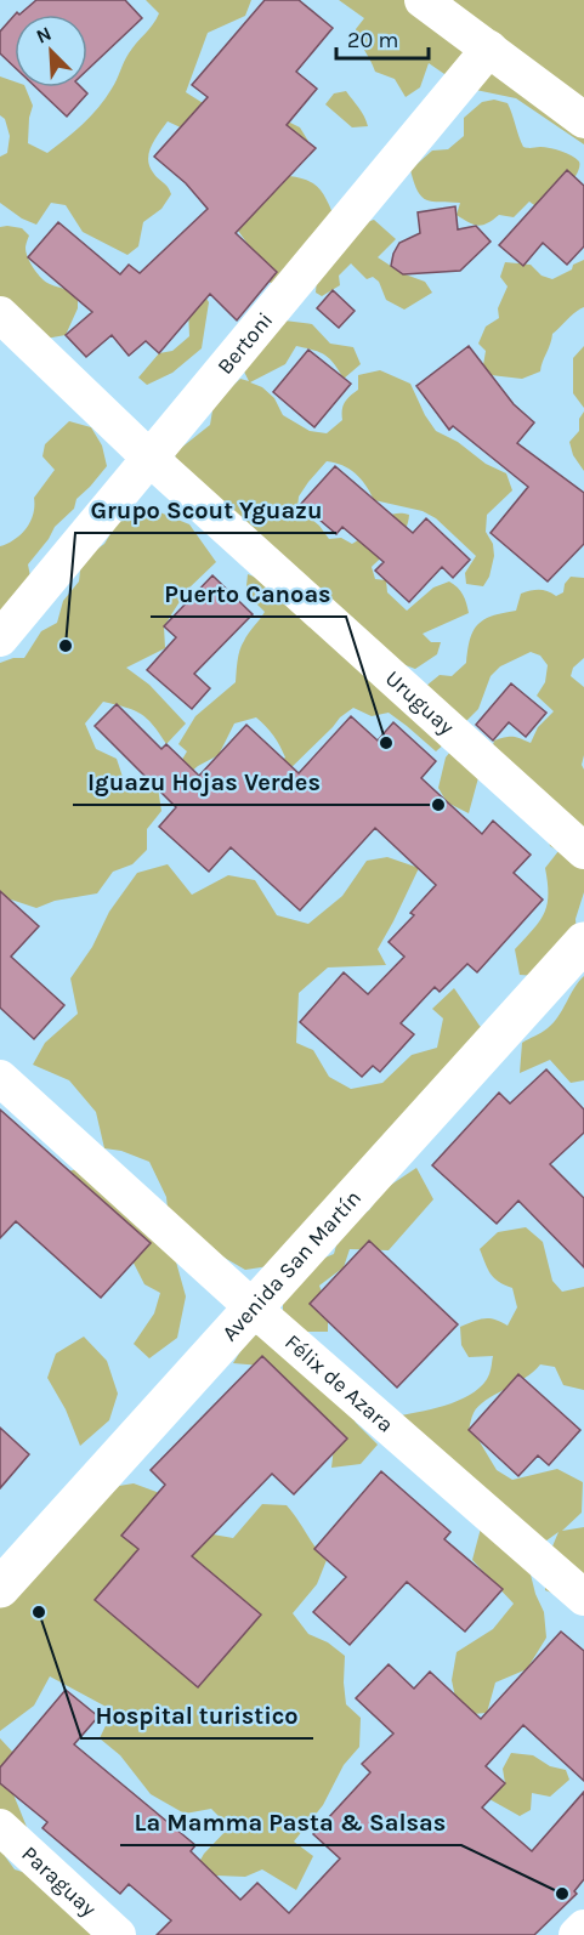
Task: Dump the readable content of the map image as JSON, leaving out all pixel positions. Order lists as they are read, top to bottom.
{
  "streets": {
    "main road": ["Avenida San Martín"],
    "street": [
      "Bertoni",
      "Uruguay",
      "Félix de Azara",
      "Paraguay"
    ]
  },
  "crossings": [
    ["Bertoni", "Uruguay"],
    ["Avenida San Martín", "Félix de Azara"]
  ],
  "places": [
    "Grupo Scout Yguazu",
    "Puerto Canoas",
    "Iguazu Hojas Verdes",
    "Hospital turistico",
    "La Mamma Pasta & Salsas"
  ],
  "scale_bar": "20 m",
  "north": "top left"
}
